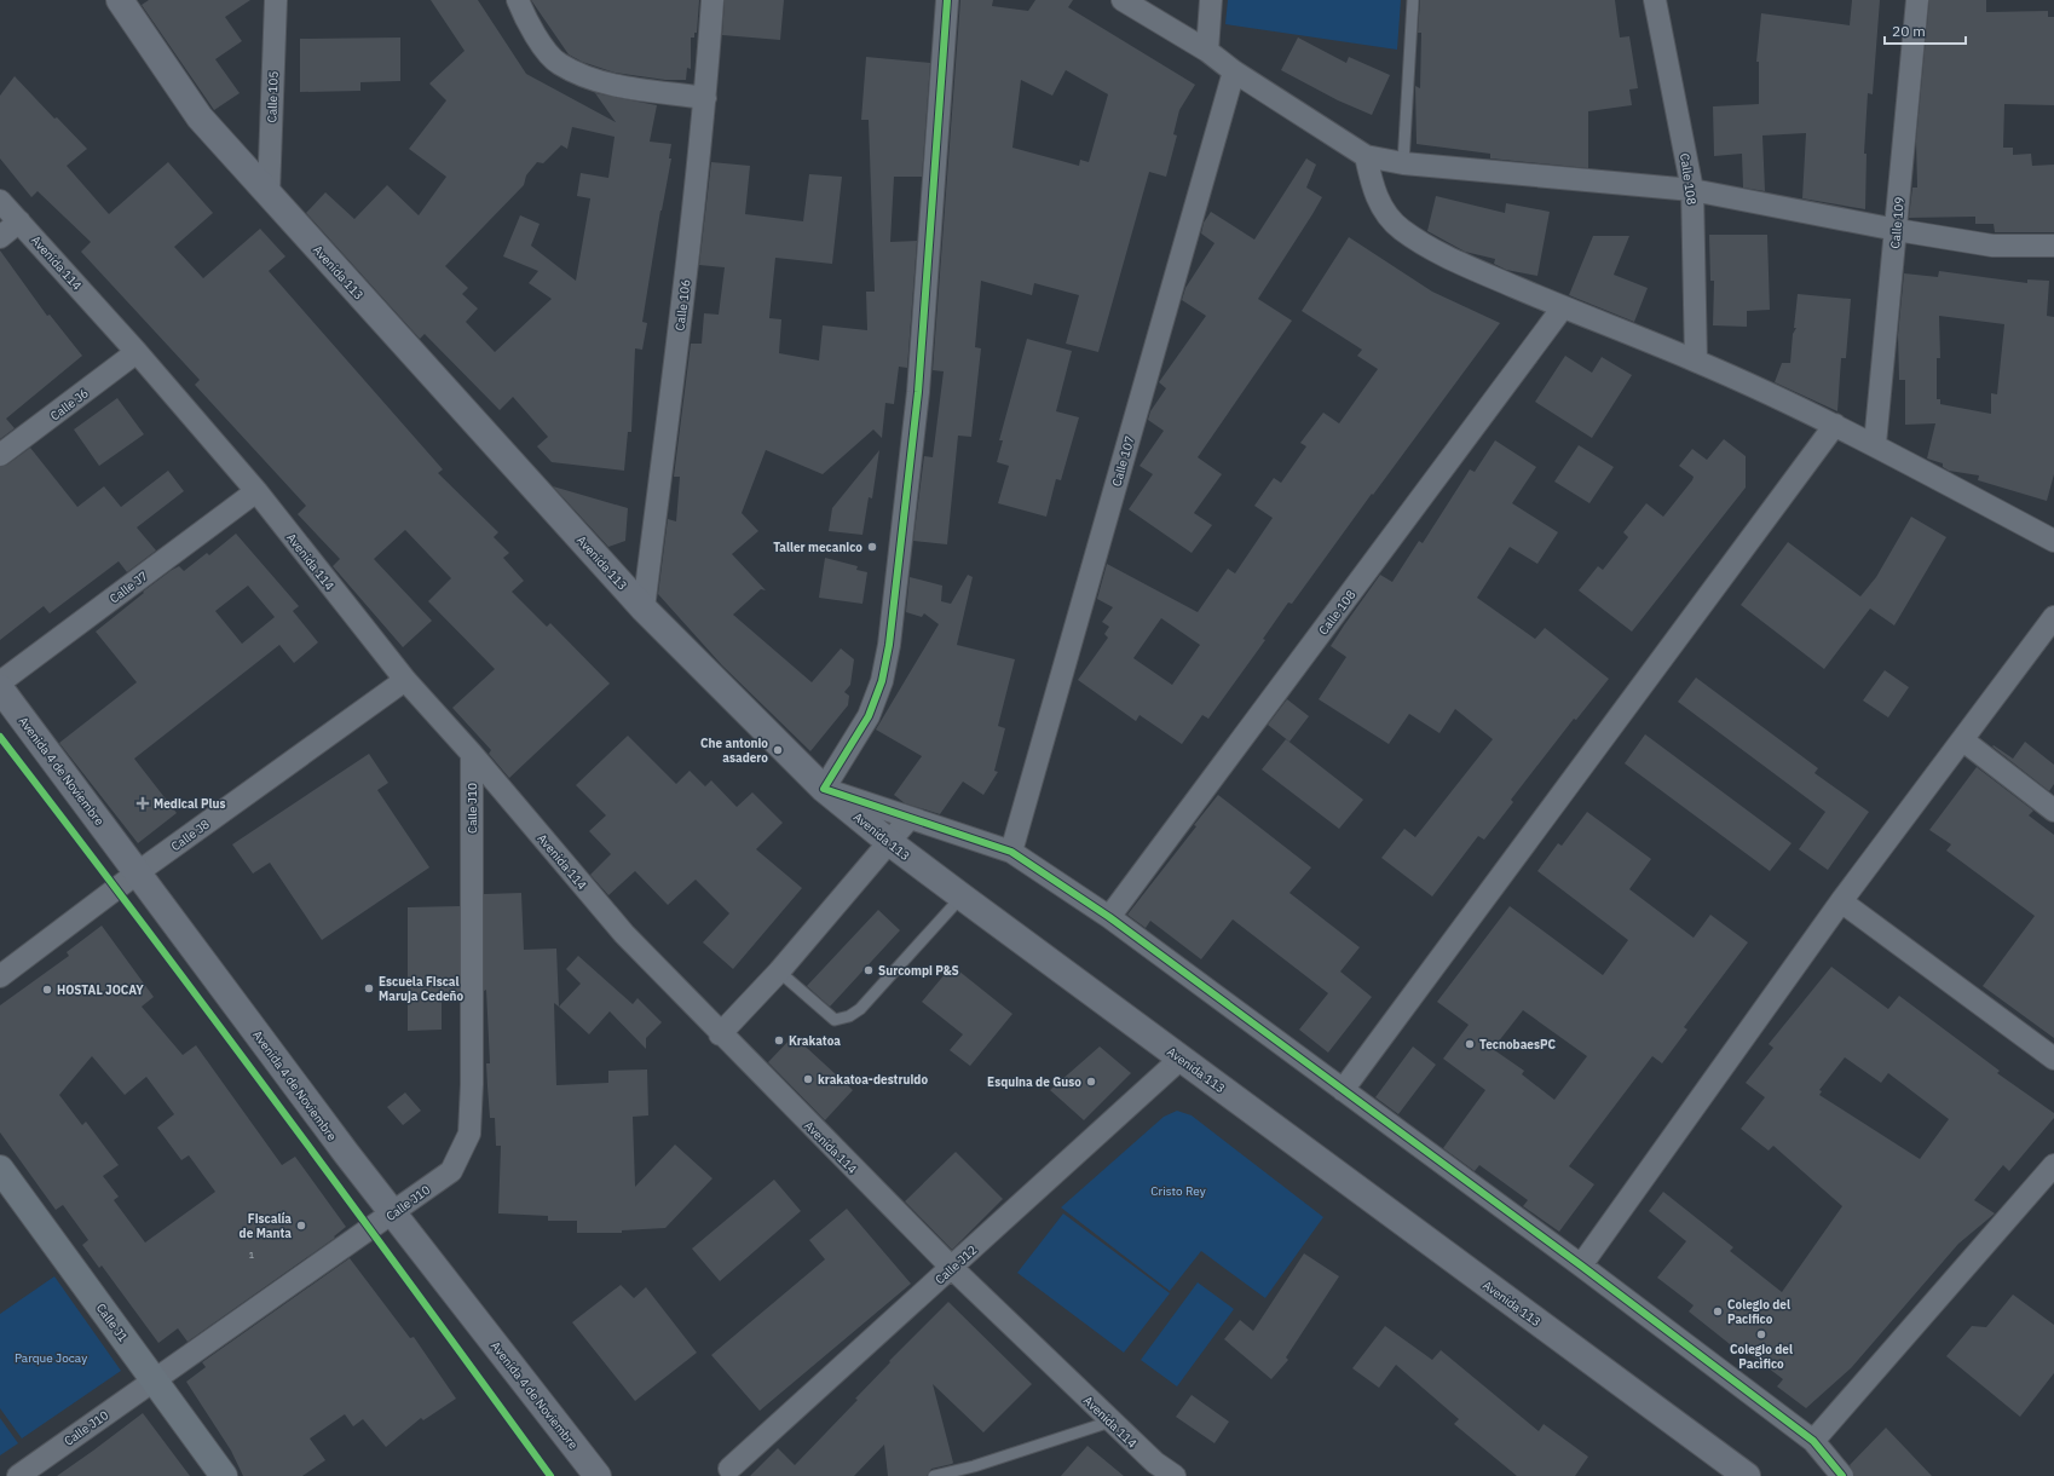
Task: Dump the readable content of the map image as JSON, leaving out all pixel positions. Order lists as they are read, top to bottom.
{
  "streets": {
    "main road": ["Avenida 113", "Avenida 4 de Noviembre"],
    "street": [
      "Calle 105",
      "Calle 108",
      "Calle 109",
      "Avenida 114",
      "Calle 106",
      "Calle J6",
      "Calle 107",
      "Calle J7",
      "Calle J10",
      "Calle J8",
      "Calle J12",
      "Calle J1"
    ]
  },
  "crossings": [
    ["Calle 105", "Avenida 113"],
    ["Avenida 114", "Calle J6"],
    ["Avenida 114", "Calle J7"],
    ["Avenida 114", "Calle J10"],
    ["Avenida 114", "Calle J8"],
    ["Avenida 114", "Calle J12"],
    ["Avenida 113", "Calle 106"],
    ["Avenida 113", "Calle J12"],
    ["Avenida 4 de Noviembre", "Calle J10"],
    ["Avenida 4 de Noviembre", "Calle J8"],
    ["Calle J10", "Calle J1"]
  ],
  "parks": ["Cristo Rey", "Parque Jocay"],
  "places": {
    "other": [
      "Taller mecanico",
      "Che antonio asadero",
      "Surcompi P&S",
      "Escuela Fiscal Maruja Cedeño",
      "HOSTAL JOCAY",
      "Krakatoa",
      "TecnobaesPC",
      "krakatoa-destruido",
      "Esquina de Guso",
      "Fiscalía de Manta",
      "Colegio del Pacifico",
      "Colegio del Pacìfico"
    ],
    "health": ["Medical Plus"]
  },
  "house_numbers": ["1"],
  "scale_bar": "20 m"
}
